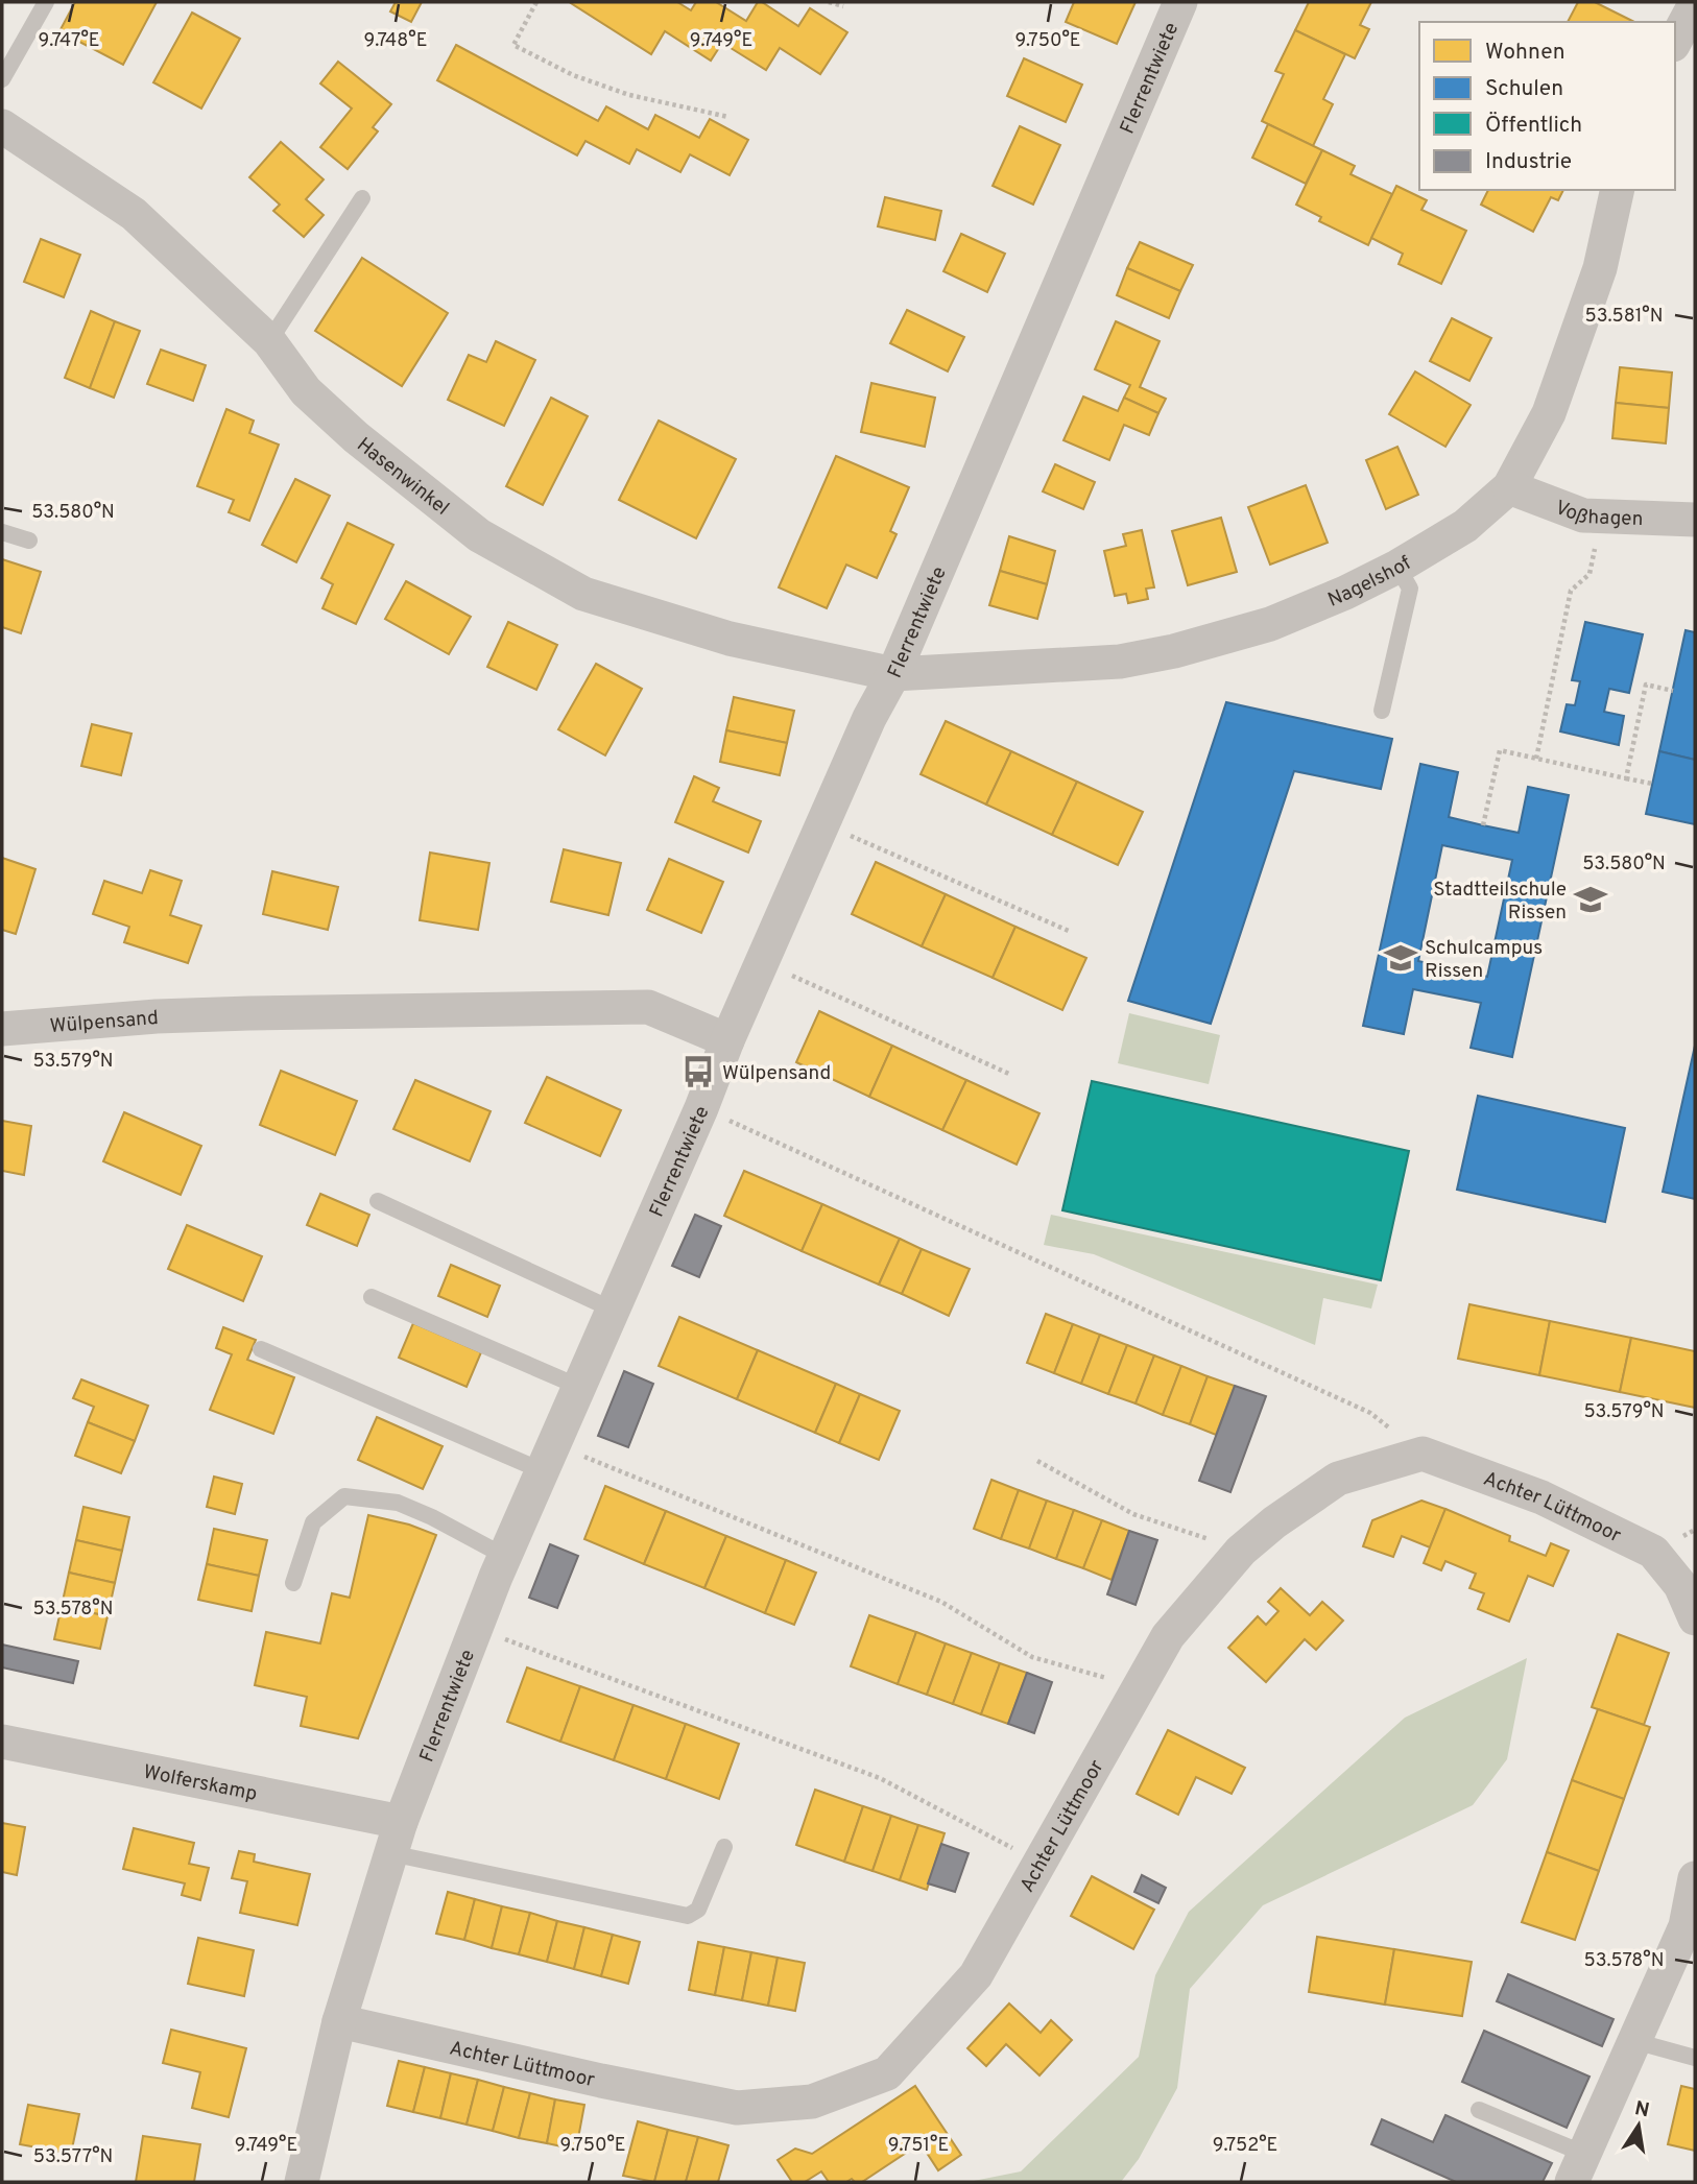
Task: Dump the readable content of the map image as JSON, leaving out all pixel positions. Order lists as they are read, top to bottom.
{
  "streets": {
    "street": [
      "Flerrentwiete",
      "Hasenwinkel",
      "Voßhagen",
      "Nagelshof",
      "Wülpensand",
      "Achter Lüttmoor",
      "Wolferskamp"
    ]
  },
  "crossings": [
    ["Flerrentwiete", "Hasenwinkel"],
    ["Flerrentwiete", "Nagelshof"],
    ["Flerrentwiete", "Wülpensand"],
    ["Flerrentwiete", "Achter Lüttmoor"],
    ["Flerrentwiete", "Wolferskamp"],
    ["Hasenwinkel", "Nagelshof"],
    ["Voßhagen", "Nagelshof"]
  ],
  "places": {
    "school or university": ["Stadtteilschule Rissen", "Schulcampus Rissen"],
    "bus stop": ["Wülpensand"]
  },
  "legend": [
    "Wohnen",
    "Schulen",
    "Öffentlich",
    "Industrie"
  ],
  "north": "top",
  "coordinates": [
    "9.747°E",
    "9.748°E",
    "9.749°E",
    "9.750°E",
    "53.581°N",
    "53.580°N",
    "53.579°N",
    "53.578°N",
    "9.751°E",
    "9.752°E",
    "53.577°N"
  ]
}
